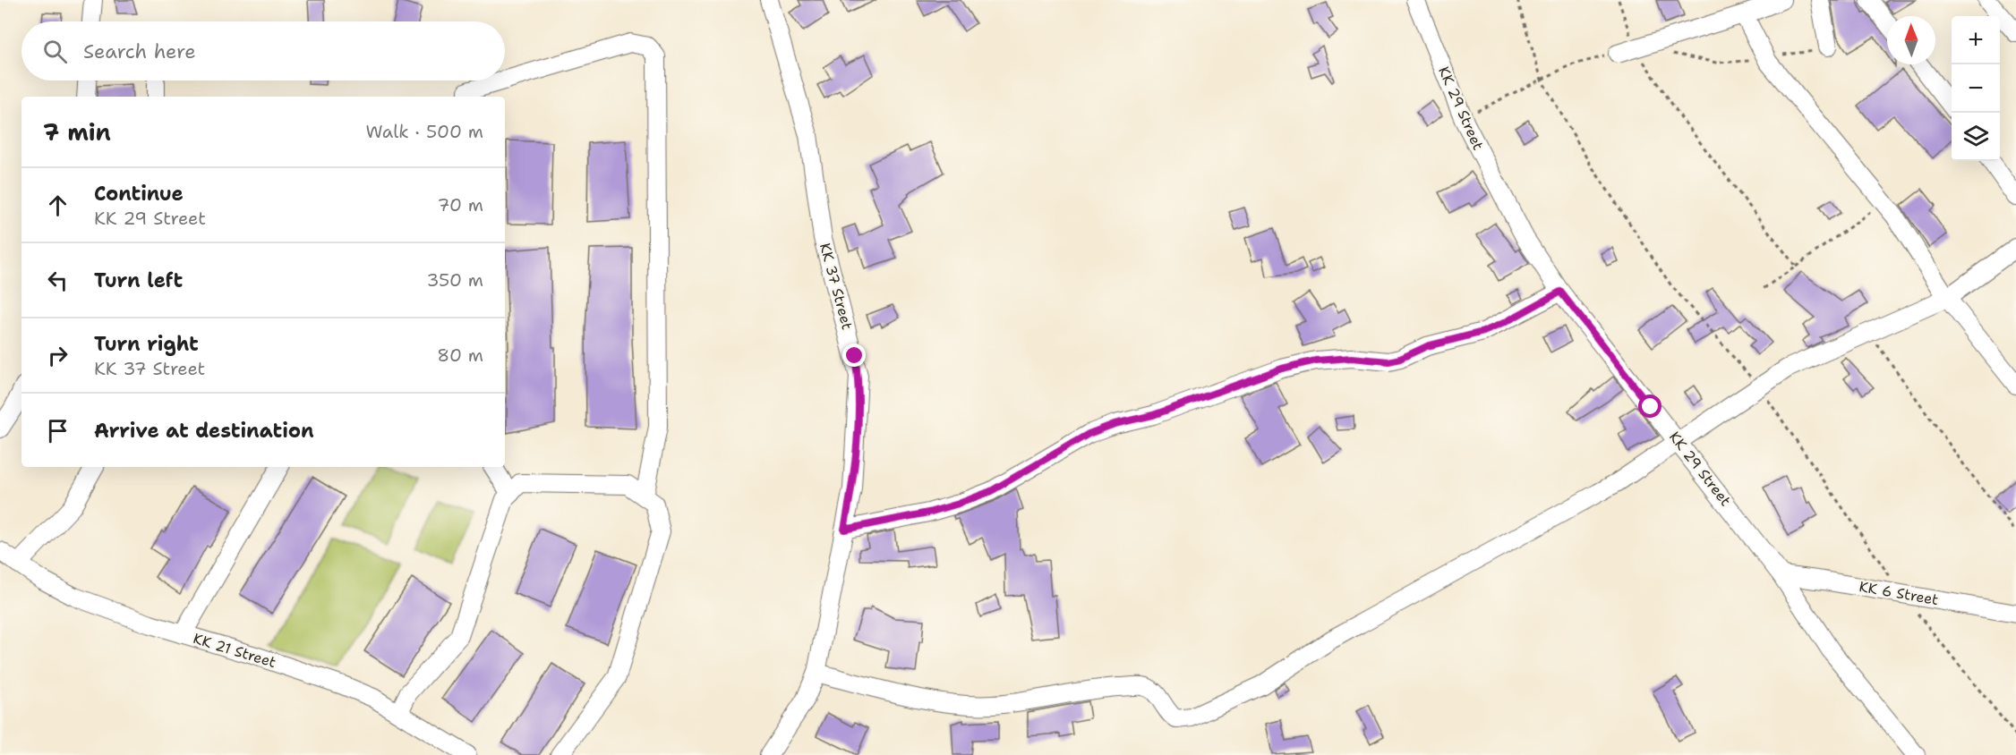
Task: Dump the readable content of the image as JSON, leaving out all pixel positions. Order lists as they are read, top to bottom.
{
  "streets": {
    "street": [
      "KK 29 Street",
      "KK 37 Street",
      "KK 6 Street",
      "KK 21 Street"
    ]
  },
  "crossings": [
    ["KK 29 Street", "KK 6 Street"]
  ],
  "north": "top",
  "page": {
    "map_buttons": ["+", "−"],
    "search": "Search here",
    "heading": ["7 min", "Walk · 500 m"],
    "list": [
      ["Continue", "KK 29 Street", "70 m"],
      ["Turn left", "350 m"],
      ["Turn right", "KK 37 Street", "80 m"],
      "Arrive at destination"
    ]
  }
}
